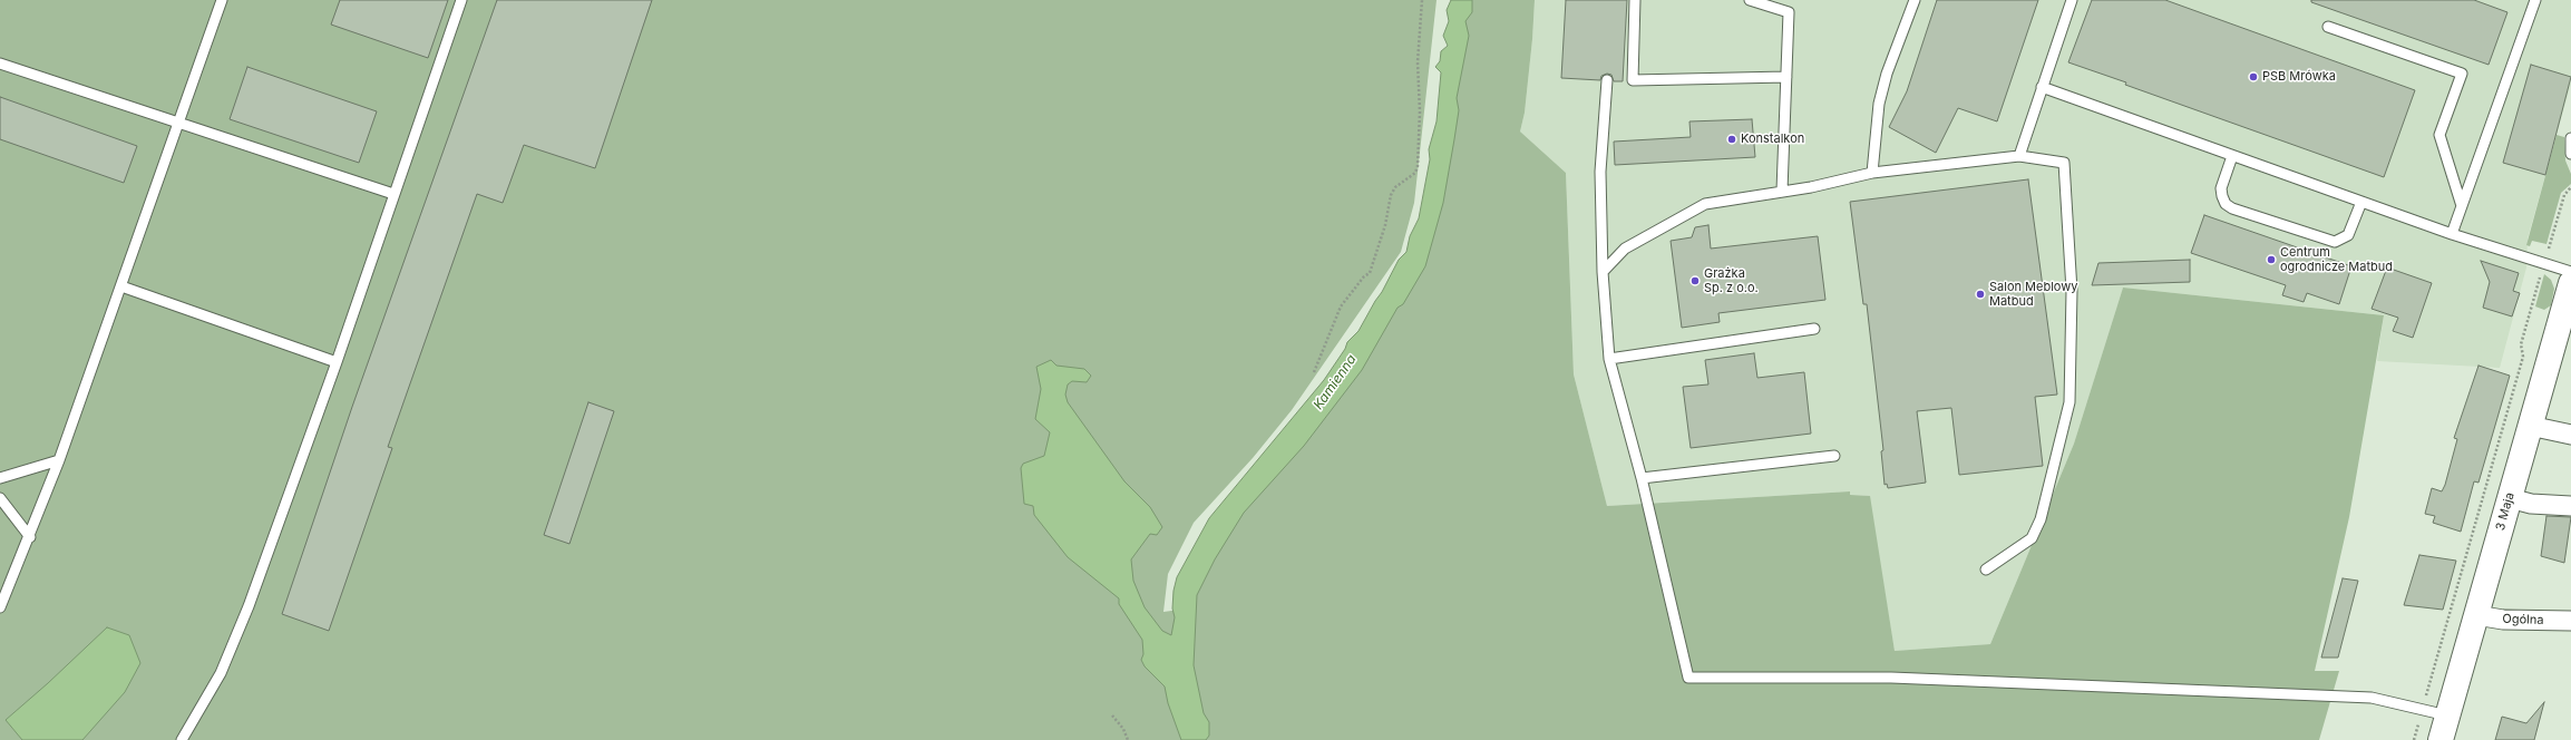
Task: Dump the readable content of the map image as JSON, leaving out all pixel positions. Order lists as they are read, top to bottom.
{
  "streets": {
    "street": ["3 Maja", "Ogólna"]
  },
  "crossings": [
    ["3 Maja", "Ogólna"]
  ],
  "water": ["Kamienna"],
  "places": [
    "PSB Mrówka",
    "Konstalkon",
    "Centrum ogrodnicze Matbud",
    "Grażka Sp. z o.o.",
    "Salon Meblowy Matbud"
  ]
}
